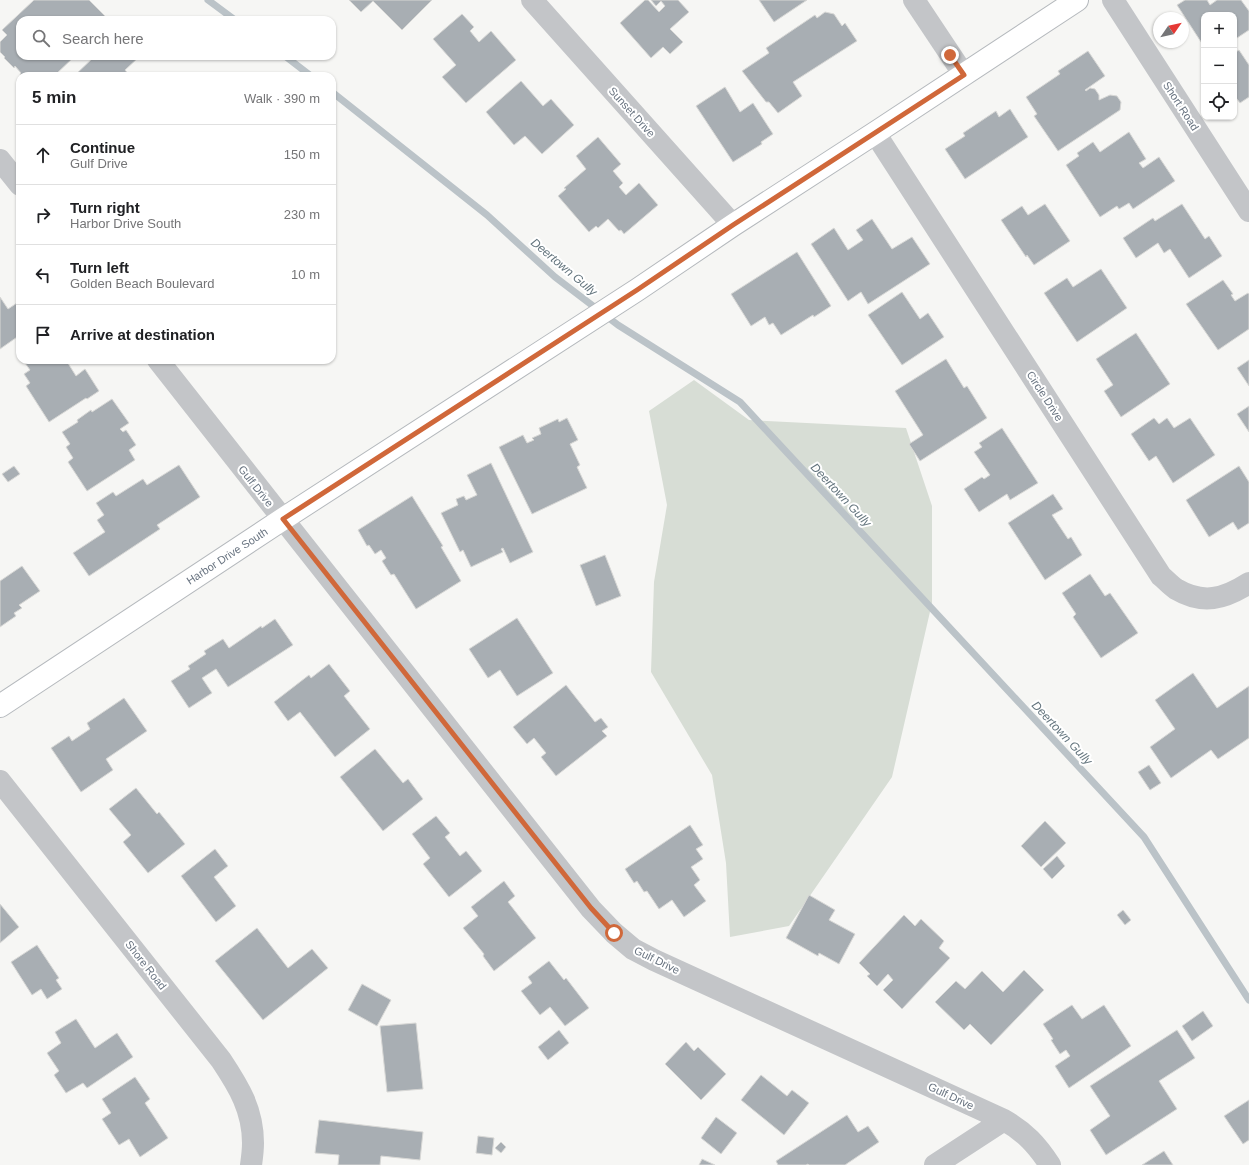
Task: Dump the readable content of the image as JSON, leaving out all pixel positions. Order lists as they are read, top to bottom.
{
  "streets": {
    "street": [
      "Short Road",
      "Sunset Drive",
      "Circle Drive",
      "Gulf Drive",
      "Harbor Drive South",
      "Shore Road"
    ]
  },
  "crossings": [
    ["Sunset Drive", "Harbor Drive South"],
    ["Circle Drive", "Harbor Drive South"],
    ["Gulf Drive", "Harbor Drive South"]
  ],
  "water": ["Deertown Gully"],
  "north": "top right",
  "page": {
    "map_buttons": ["+", "−"],
    "search": "Search here",
    "heading": ["5 min", "Walk · 390 m"],
    "list": [
      ["Continue", "Gulf Drive", "150 m"],
      ["Turn right", "Harbor Drive South", "230 m"],
      ["Turn left", "Golden Beach Boulevard", "10 m"],
      "Arrive at destination"
    ]
  }
}
